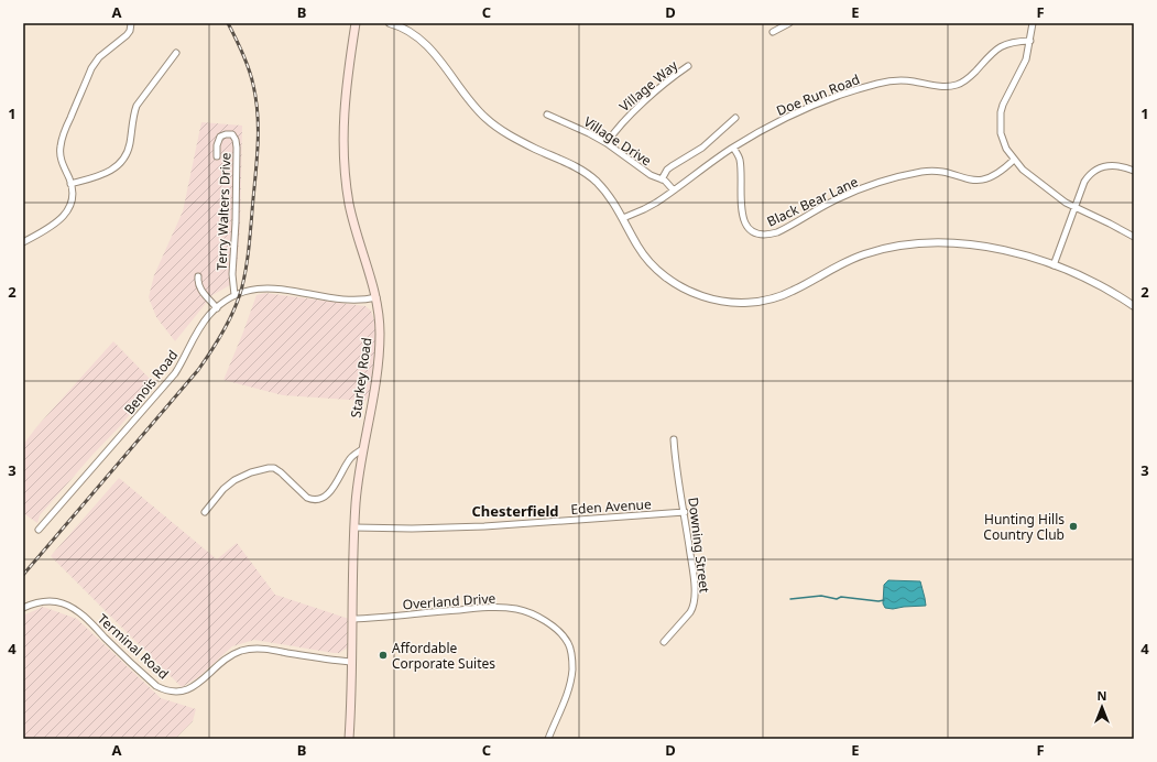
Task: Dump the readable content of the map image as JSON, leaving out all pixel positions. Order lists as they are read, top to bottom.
{
  "streets": {
    "main road": ["Starkey Road"],
    "street": [
      "Village Way",
      "Doe Run Road",
      "Village Drive",
      "Black Bear Lane",
      "Terry Walters Drive",
      "Benois Road",
      "Eden Avenue",
      "Downing Street",
      "Overland Drive",
      "Terminal Road"
    ]
  },
  "crossings": [
    ["Village Way", "Village Drive"],
    ["Doe Run Road", "Village Drive"],
    ["Doe Run Road", "Black Bear Lane"],
    ["Terry Walters Drive", "Benois Road"],
    ["Starkey Road", "Benois Road"],
    ["Starkey Road", "Eden Avenue"],
    ["Starkey Road", "Overland Drive"],
    ["Starkey Road", "Terminal Road"],
    ["Eden Avenue", "Downing Street"]
  ],
  "districts": ["Chesterfield"],
  "places": ["Hunting Hills Country Club", "Affordable Corporate Suites"],
  "north": "top",
  "grid": {
    "columns": [
      "A",
      "B",
      "C",
      "D",
      "E",
      "F"
    ],
    "rows": [
      "1",
      "2",
      "3",
      "4"
    ]
  }
}
